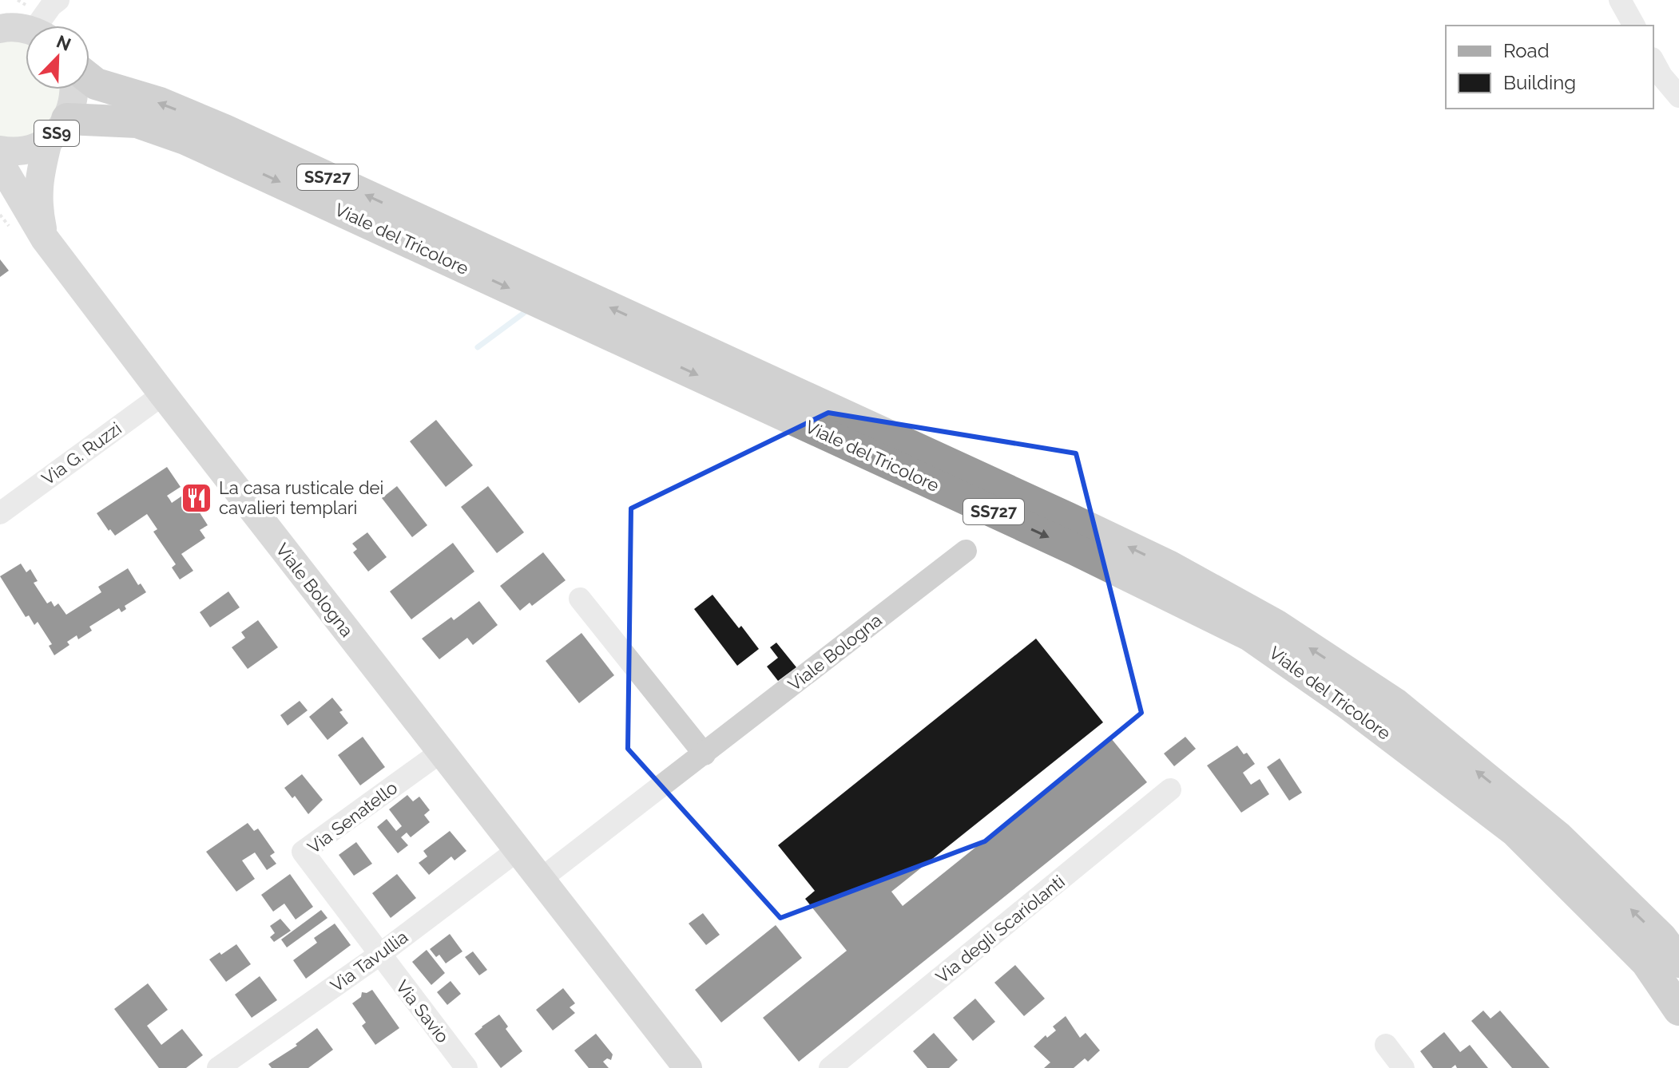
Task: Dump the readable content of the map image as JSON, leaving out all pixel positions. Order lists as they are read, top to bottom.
{
  "streets": {
    "highway": ["SS727", "Viale del Tricolore"],
    "main road": ["SS9", "Viale Bologna"],
    "street": [
      "Via G. Ruzzi",
      "Via Senatello",
      "Via degli Scariolanti",
      "Via Tavullia",
      "Via Savio"
    ]
  },
  "crossings": [
    ["SS9", "Viale del Tricolore"],
    ["SS9", "Viale Bologna"],
    ["Viale del Tricolore", "Viale Bologna"],
    ["Via G. Ruzzi", "Viale Bologna"],
    ["Viale Bologna", "Via Senatello"],
    ["Viale Bologna", "Via Tavullia"],
    ["Via Senatello", "Via Tavullia"],
    ["Via Senatello", "Via Savio"],
    ["Via Tavullia", "Via Savio"]
  ],
  "places": {
    "restaurant": ["La casa rusticale dei cavalieri templari"]
  },
  "legend": ["Road", "Building"],
  "north": "top right"
}
